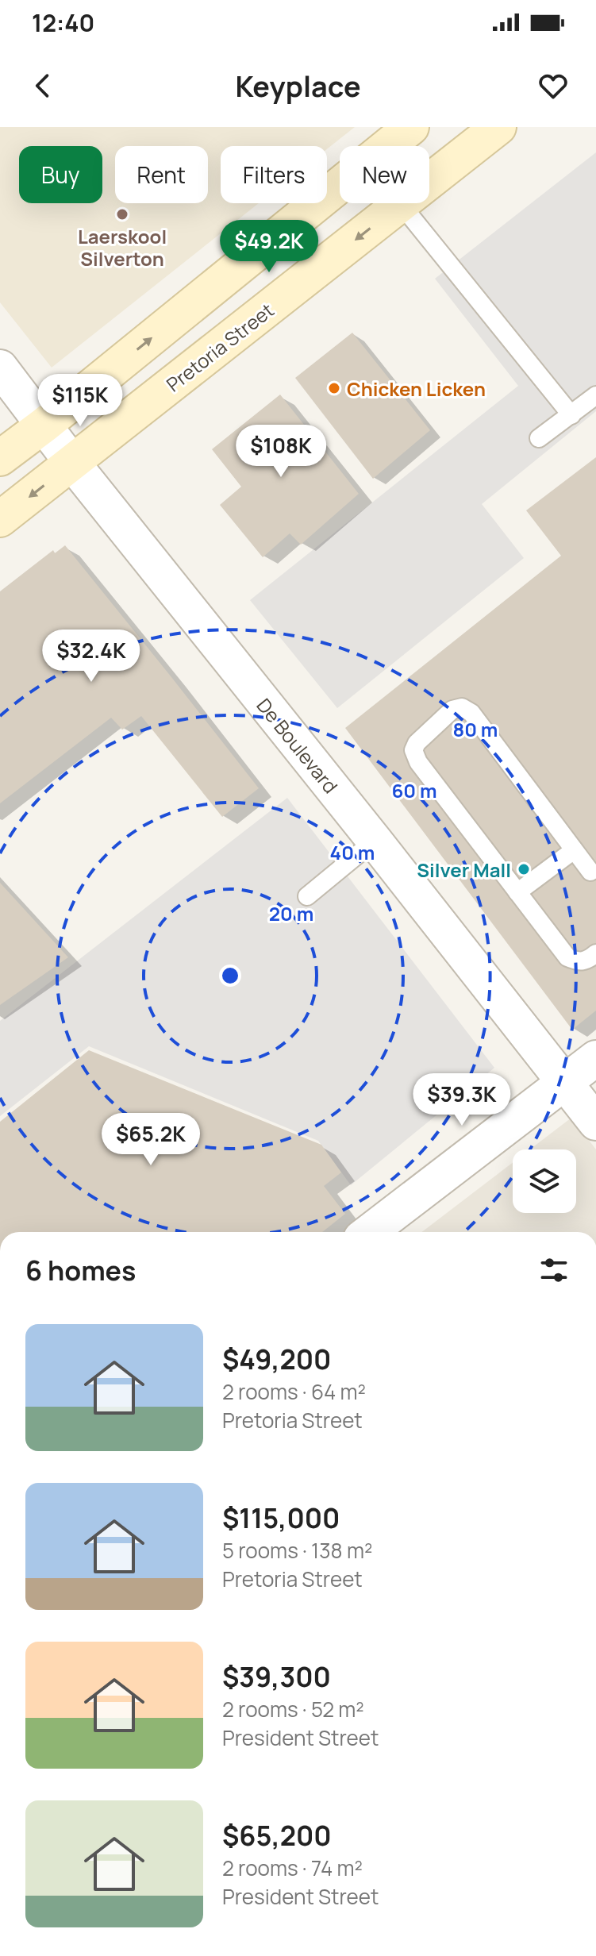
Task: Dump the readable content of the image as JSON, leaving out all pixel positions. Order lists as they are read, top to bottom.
{
  "streets": {
    "main road": ["Pretoria Street"],
    "street": ["De Boulevard"]
  },
  "crossings": [
    ["Pretoria Street", "De Boulevard"]
  ],
  "places": ["Laerskool Silverton", "Chicken Licken", "Silver Mall"],
  "page": {
    "status": "12:40",
    "header": "Keyplace",
    "chip": [
      "Buy",
      "Rent",
      "Filters",
      "New"
    ],
    "price": [
      "$49.2K",
      "$115K",
      "$108K",
      "$32.4K",
      "$39.3K",
      "$65.2K"
    ],
    "heading": "6 homes",
    "list": [
      {
        "name": "$49,200",
        "note": "2 rooms · 64 m² · Pretoria Street"
      },
      {
        "name": "$115,000",
        "note": "5 rooms · 138 m² · Pretoria Street"
      },
      {
        "name": "$39,300",
        "note": "2 rooms · 52 m² · President Street"
      },
      {
        "name": "$65,200",
        "note": "2 rooms · 74 m² · President Street"
      }
    ]
  },
  "rings": [
    "80 m",
    "60 m",
    "40 m",
    "20 m"
  ]
}
